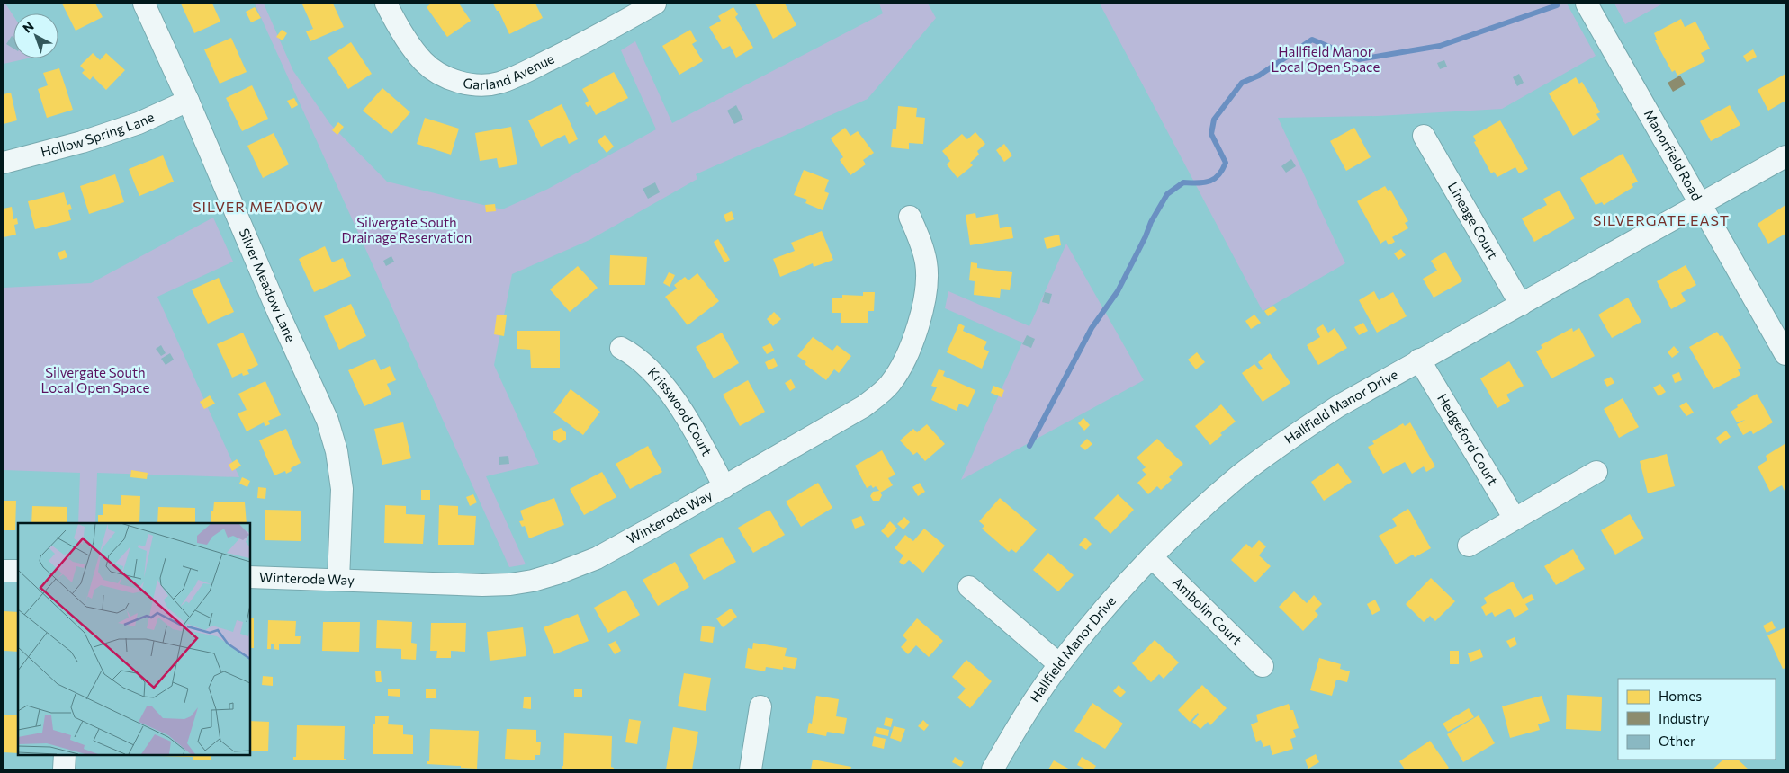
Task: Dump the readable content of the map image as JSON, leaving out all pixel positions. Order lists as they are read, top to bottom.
{
  "streets": {
    "street": [
      "Garland Avenue",
      "Hollow Spring Lane",
      "Manorfield Road",
      "Lineage Court",
      "Silver Meadow Lane",
      "Hallfield Manor Drive",
      "Krisswood Court",
      "Hedgeford Court",
      "Winterode Way",
      "Ambolin Court"
    ]
  },
  "crossings": [
    ["Hollow Spring Lane", "Silver Meadow Lane"],
    ["Manorfield Road", "Hallfield Manor Drive"],
    ["Lineage Court", "Hallfield Manor Drive"],
    ["Silver Meadow Lane", "Winterode Way"],
    ["Hallfield Manor Drive", "Hedgeford Court"],
    ["Hallfield Manor Drive", "Ambolin Court"],
    ["Krisswood Court", "Winterode Way"]
  ],
  "districts": ["SILVER MEADOW", "SILVERGATE EAST"],
  "parks": ["Hallfield Manor Local Open Space", "Silvergate South Drainage Reservation", "Silvergate South Local Open Space"],
  "legend": ["Homes", "Industry", "Other"],
  "north": "top left"
}
